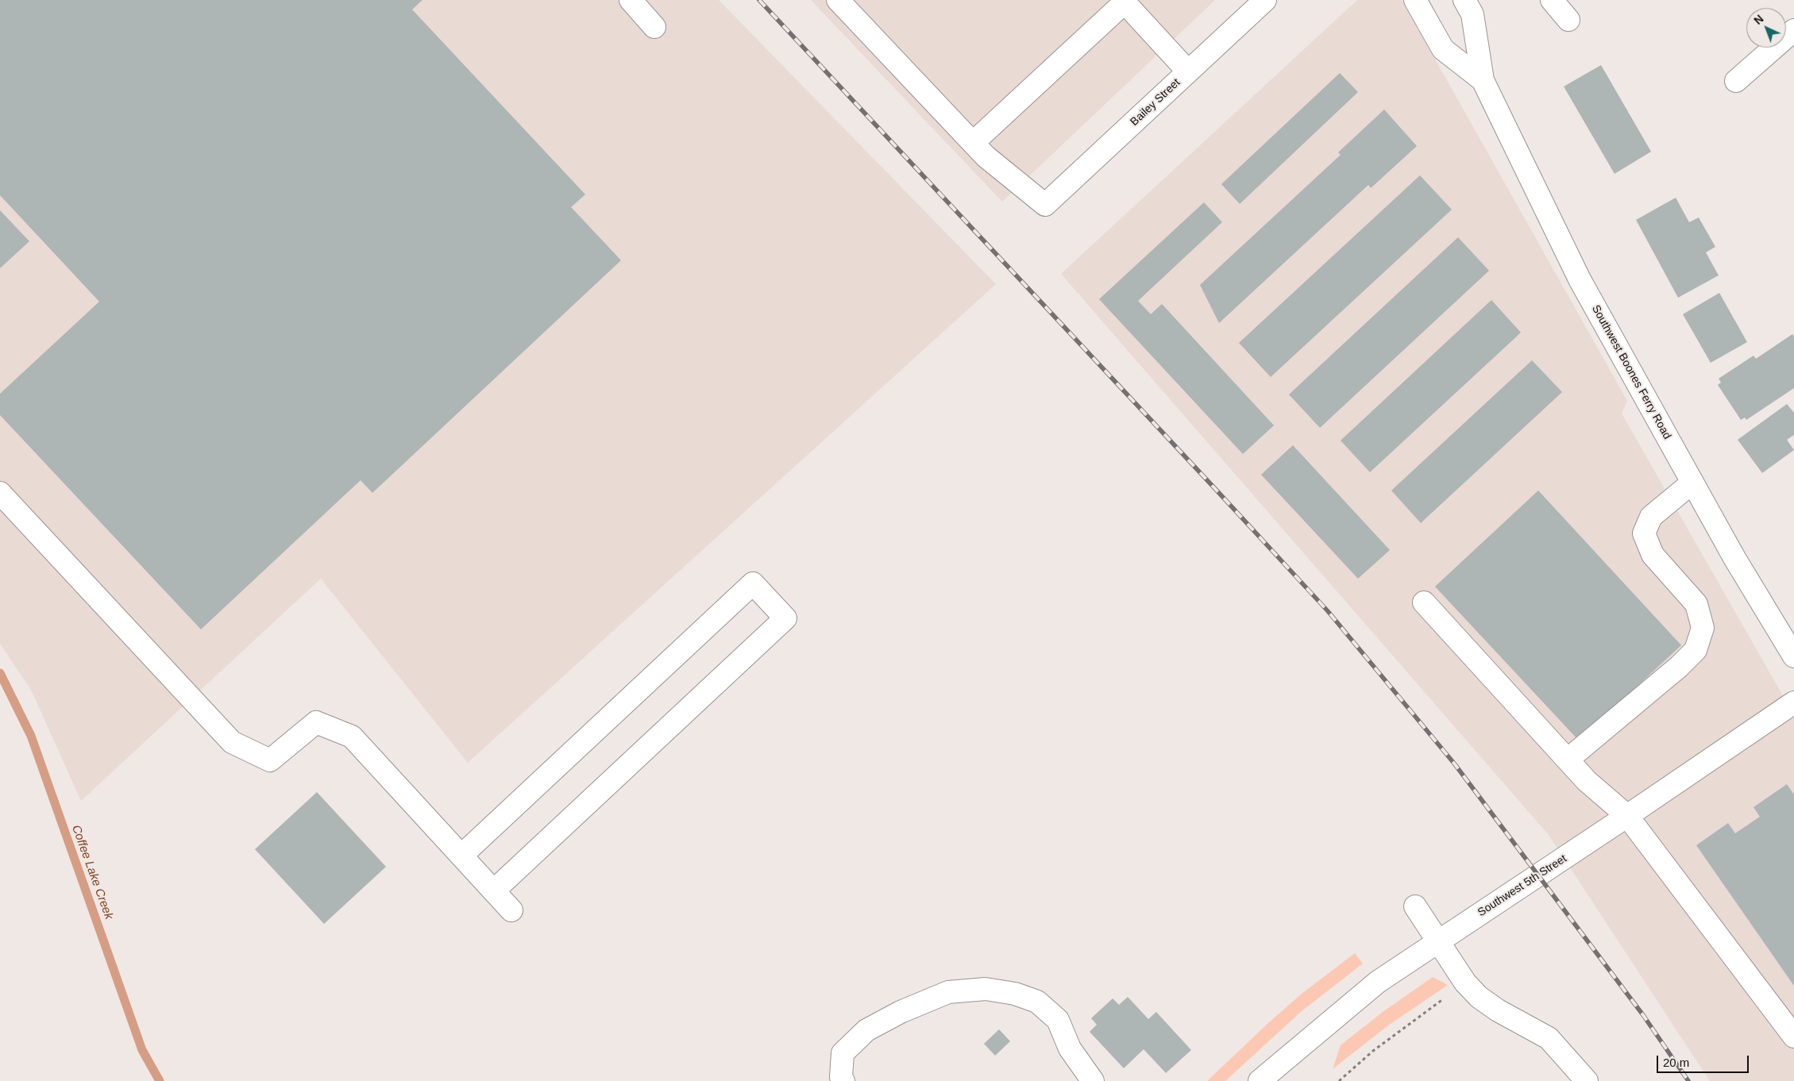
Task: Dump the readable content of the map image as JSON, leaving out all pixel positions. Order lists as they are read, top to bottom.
{
  "streets": {
    "street": ["Bailey Street", "Southwest Boones Ferry Road", "Southwest 5th Street"]
  },
  "water": ["Coffee Lake Creek"],
  "scale_bar": "20 m",
  "north": "top left"
}
